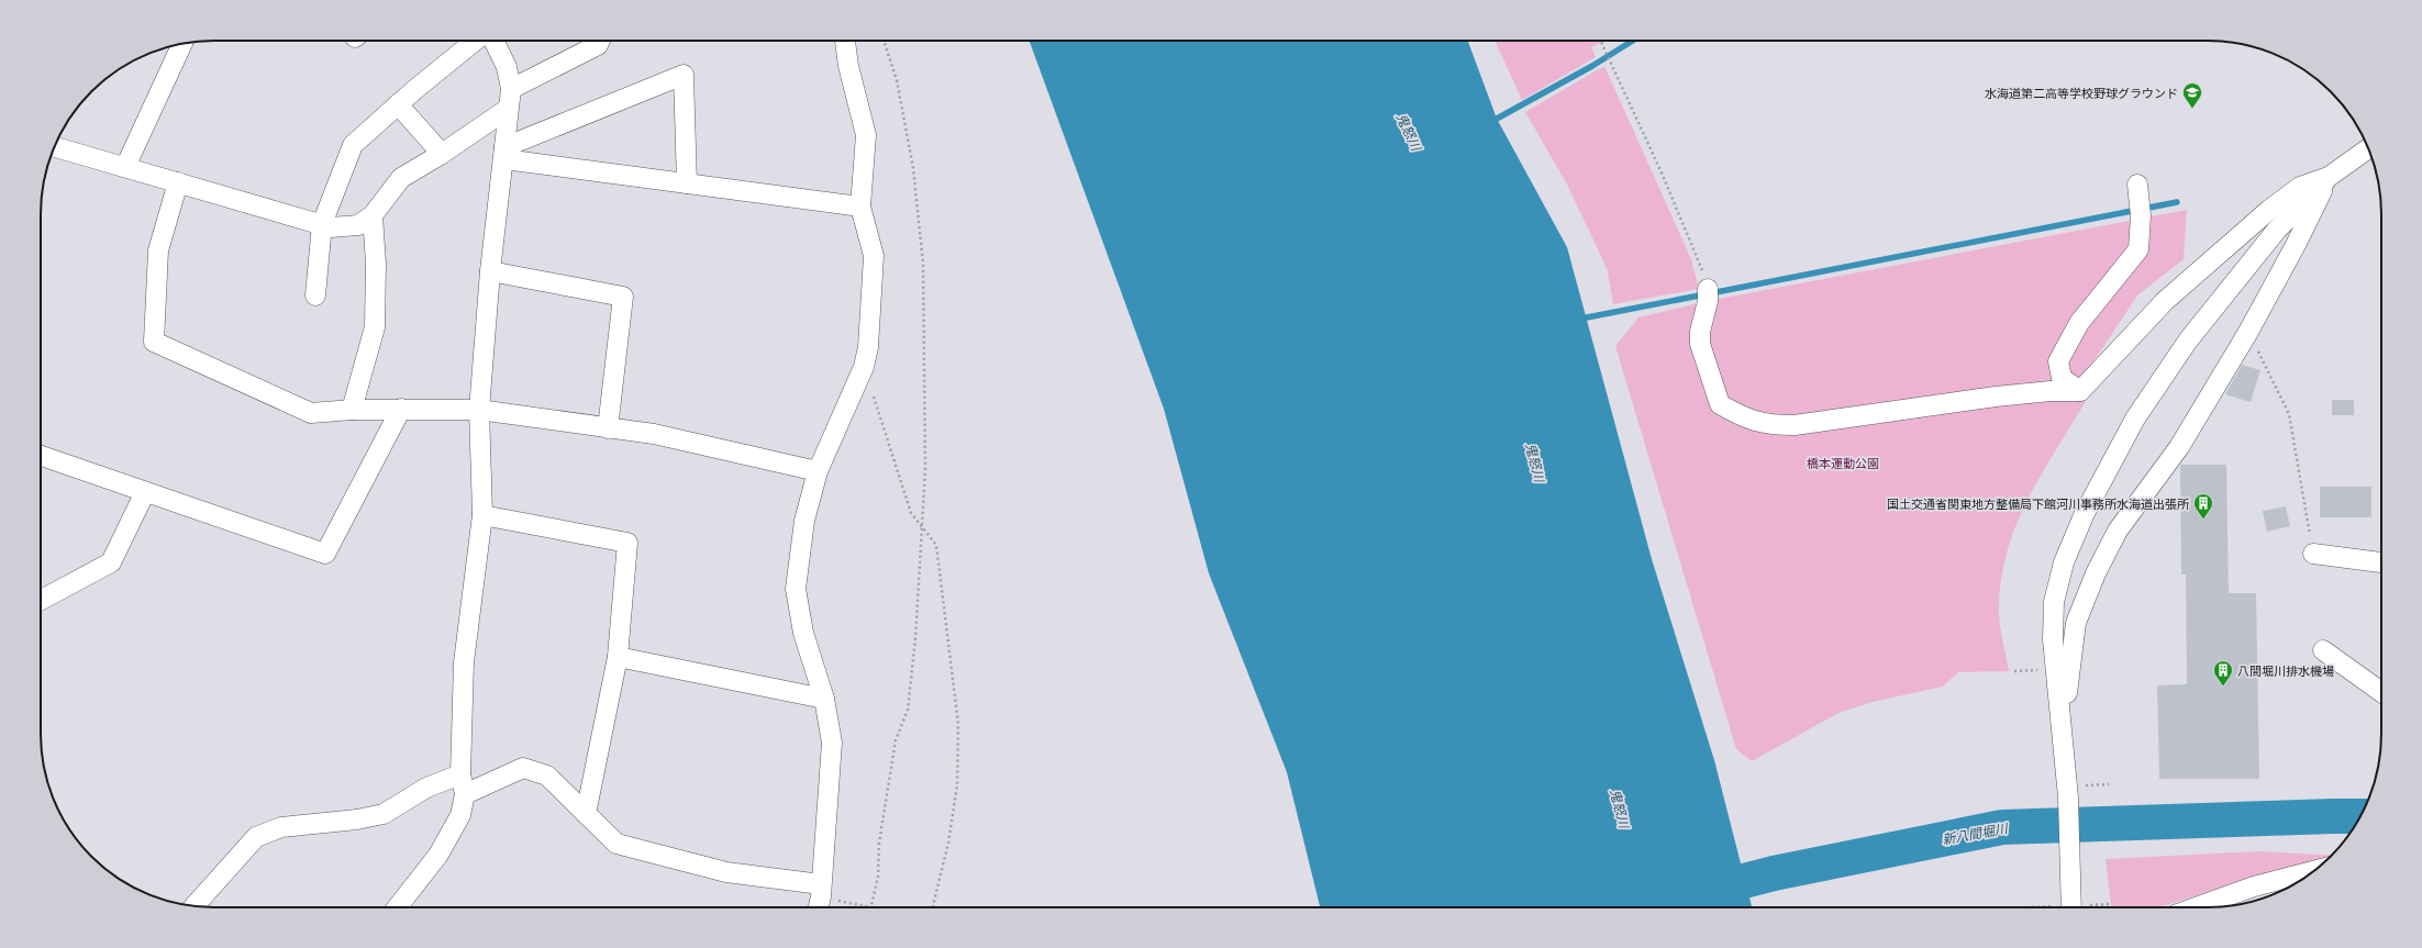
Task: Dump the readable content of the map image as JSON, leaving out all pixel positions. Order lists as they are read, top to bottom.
{
  "water": ["鬼怒川", "新八間堀川"],
  "parks": ["橋本運動公園"],
  "places": {
    "school or university": ["水海道第二高等学校野球グラウンド"],
    "building": ["国土交通省関東地方整備局下館河川事務所水海道出張所", "八間堀川排水機場"]
  }
}
